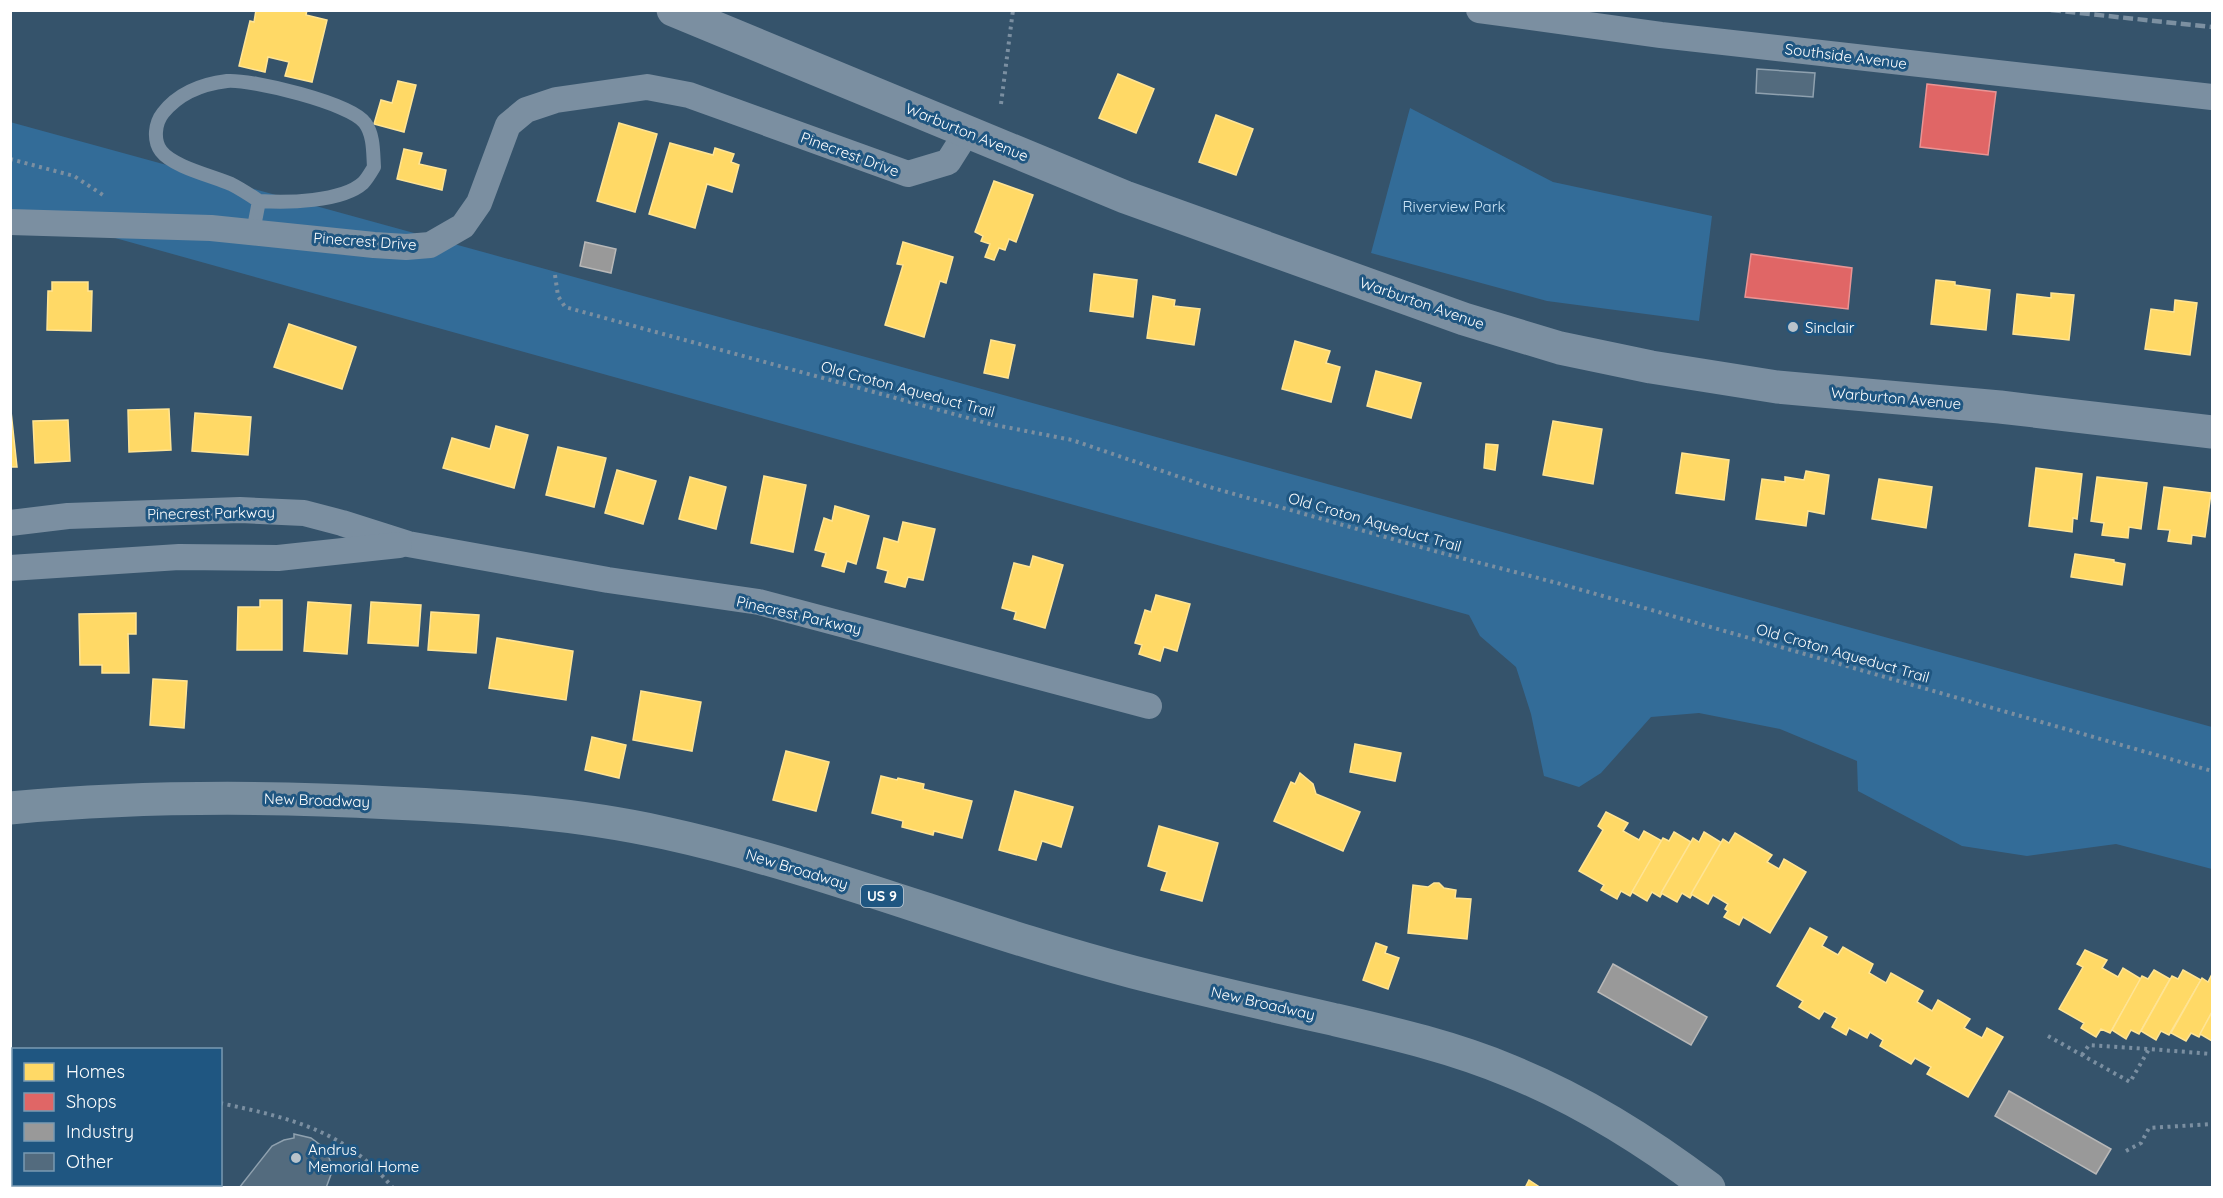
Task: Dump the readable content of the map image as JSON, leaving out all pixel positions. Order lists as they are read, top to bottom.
{
  "streets": {
    "main road": ["New Broadway", "US 9"],
    "street": [
      "Southside Avenue",
      "Warburton Avenue",
      "Pinecrest Drive",
      "Pinecrest Parkway"
    ],
    "path": ["Old Croton Aqueduct Trail"]
  },
  "crossings": [
    ["Warburton Avenue", "Pinecrest Drive"]
  ],
  "parks": ["Riverview Park"],
  "places": ["Sinclair", "Andrus Memorial Home"],
  "legend": [
    "Homes",
    "Shops",
    "Industry",
    "Other"
  ]
}
